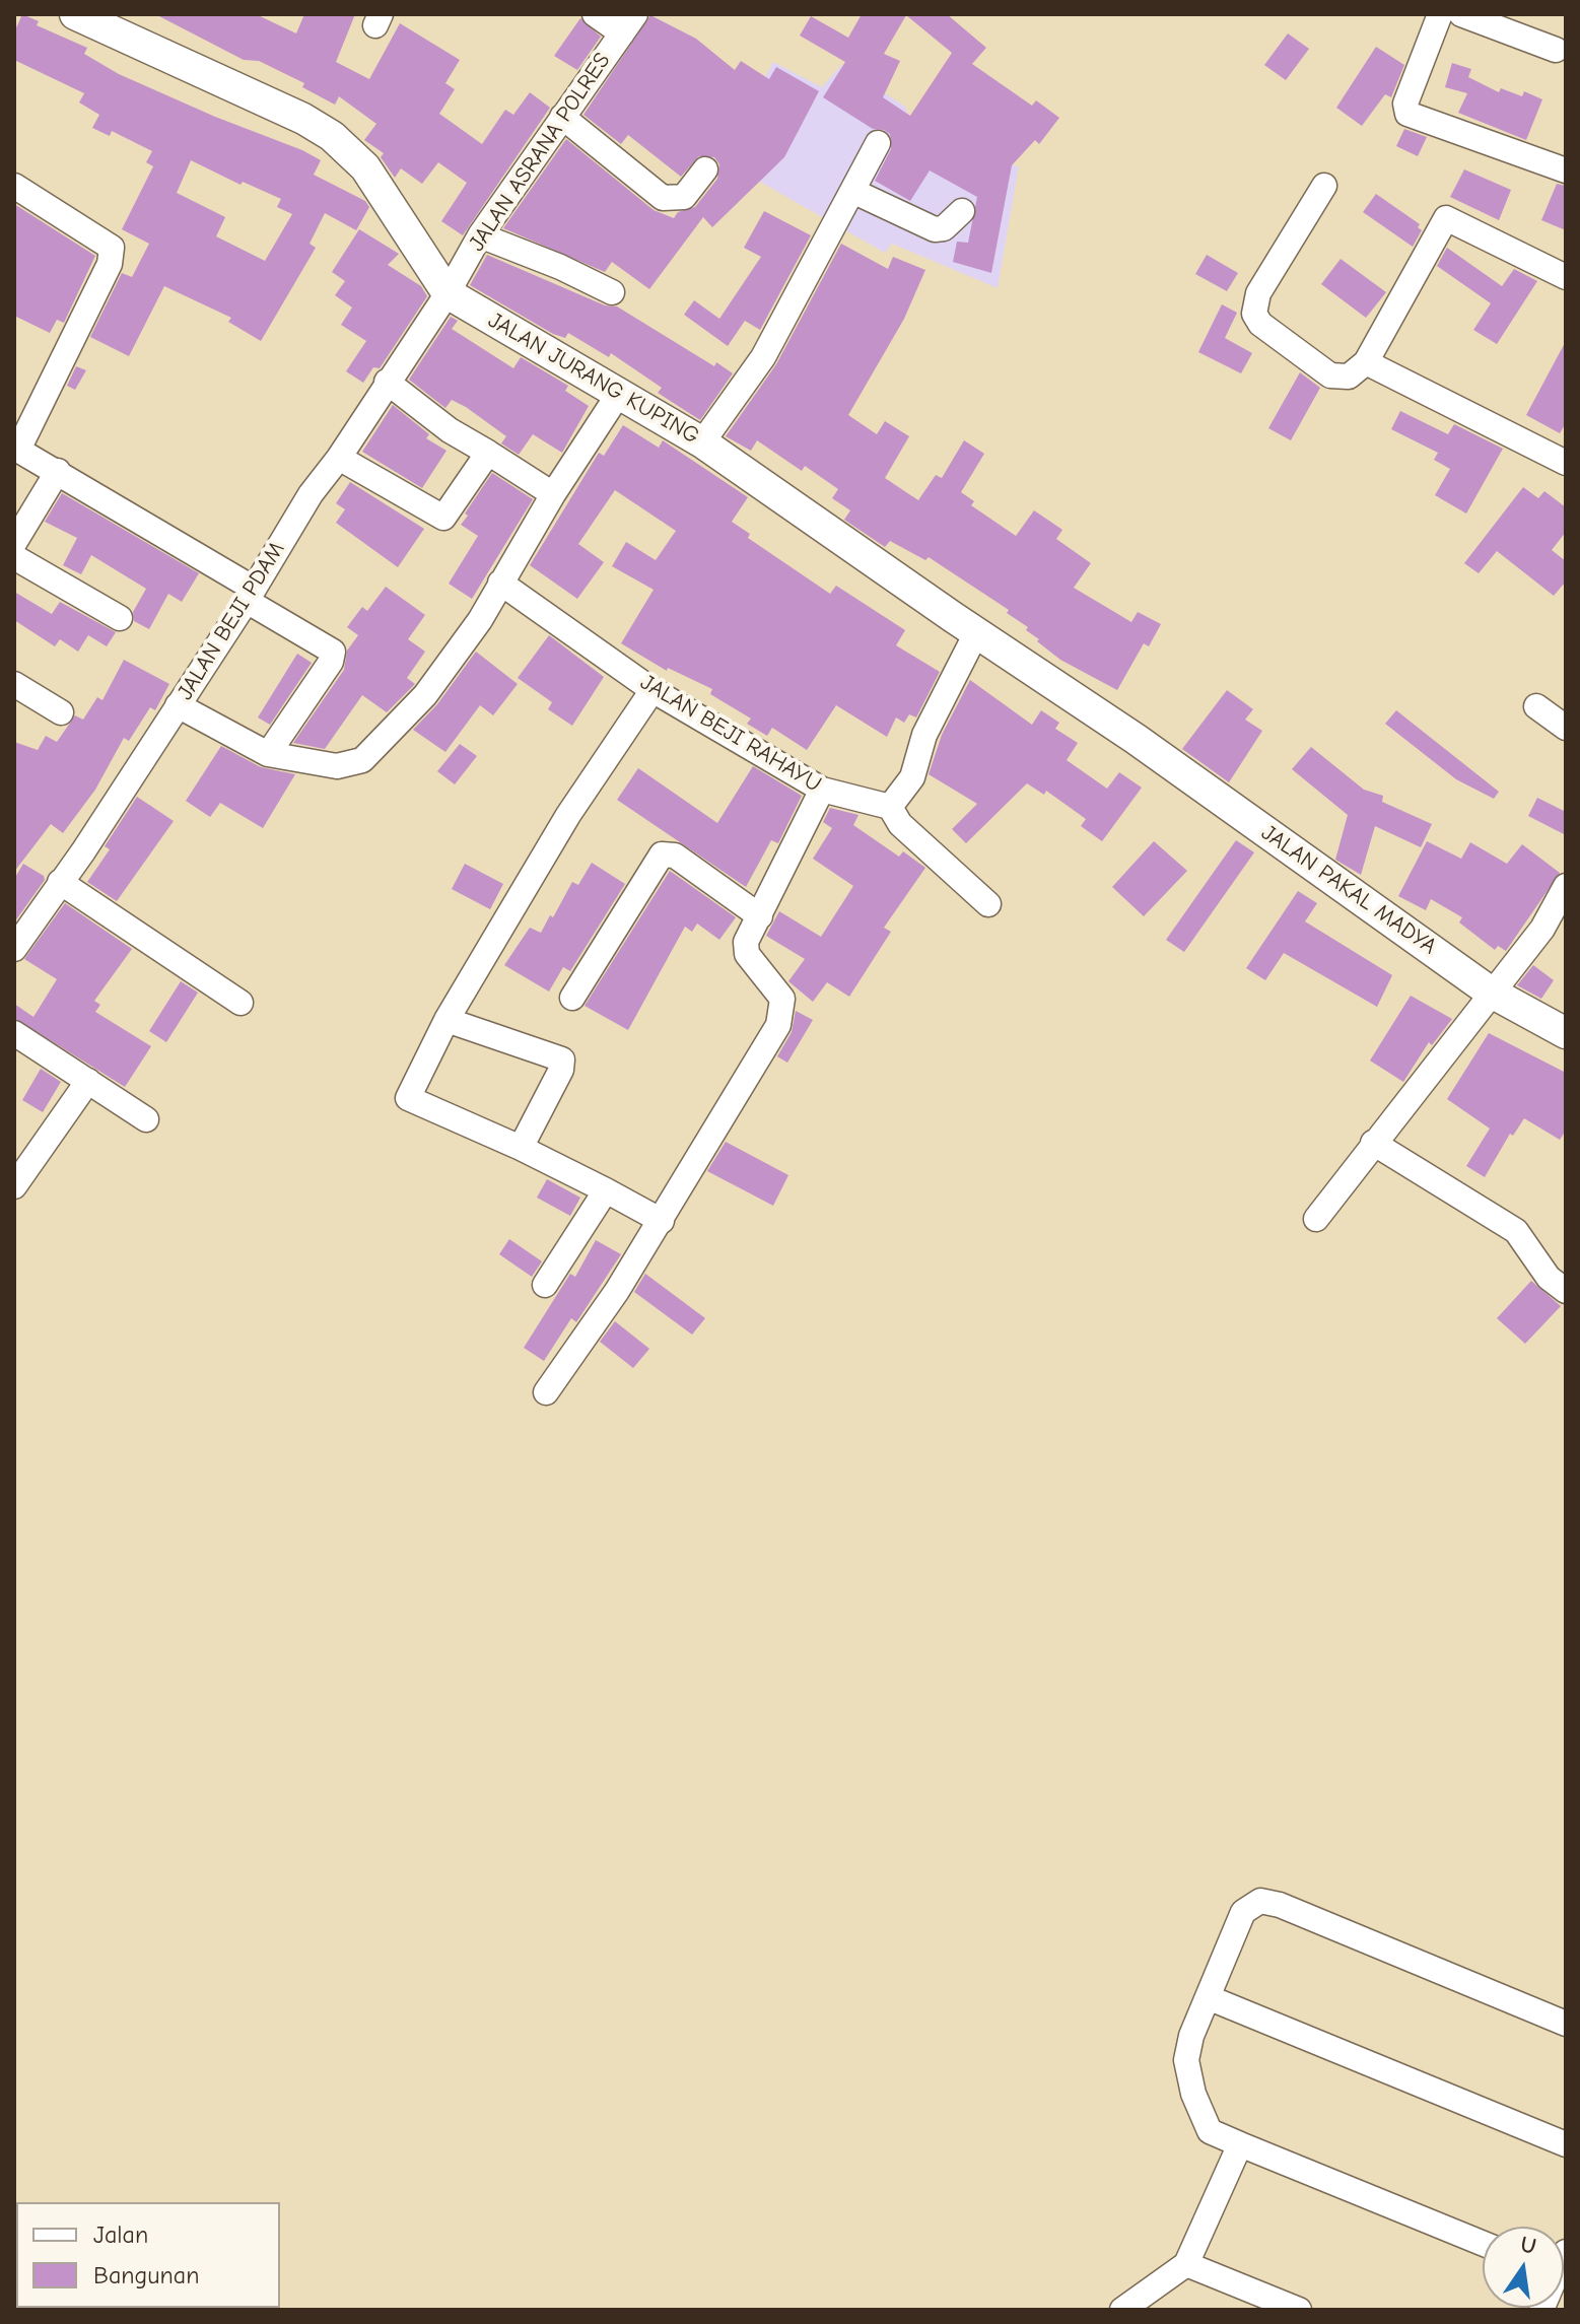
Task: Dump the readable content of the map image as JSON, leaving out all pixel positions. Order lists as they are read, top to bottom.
{
  "streets": {
    "street": [
      "JALAN ASRANA POLRES",
      "JALAN JURANG KUPING",
      "JALAN BEJI PDAM",
      "JALAN BEJI RAHAYU",
      "JALAN PAKAL MADYA"
    ]
  },
  "crossings": [
    ["JALAN ASRANA POLRES", "JALAN JURANG KUPING"],
    ["JALAN ASRANA POLRES", "JALAN BEJI PDAM"],
    ["JALAN JURANG KUPING", "JALAN BEJI PDAM"],
    ["JALAN JURANG KUPING", "JALAN PAKAL MADYA"]
  ],
  "legend": ["Jalan", "Bangunan"],
  "north": "top"
}
